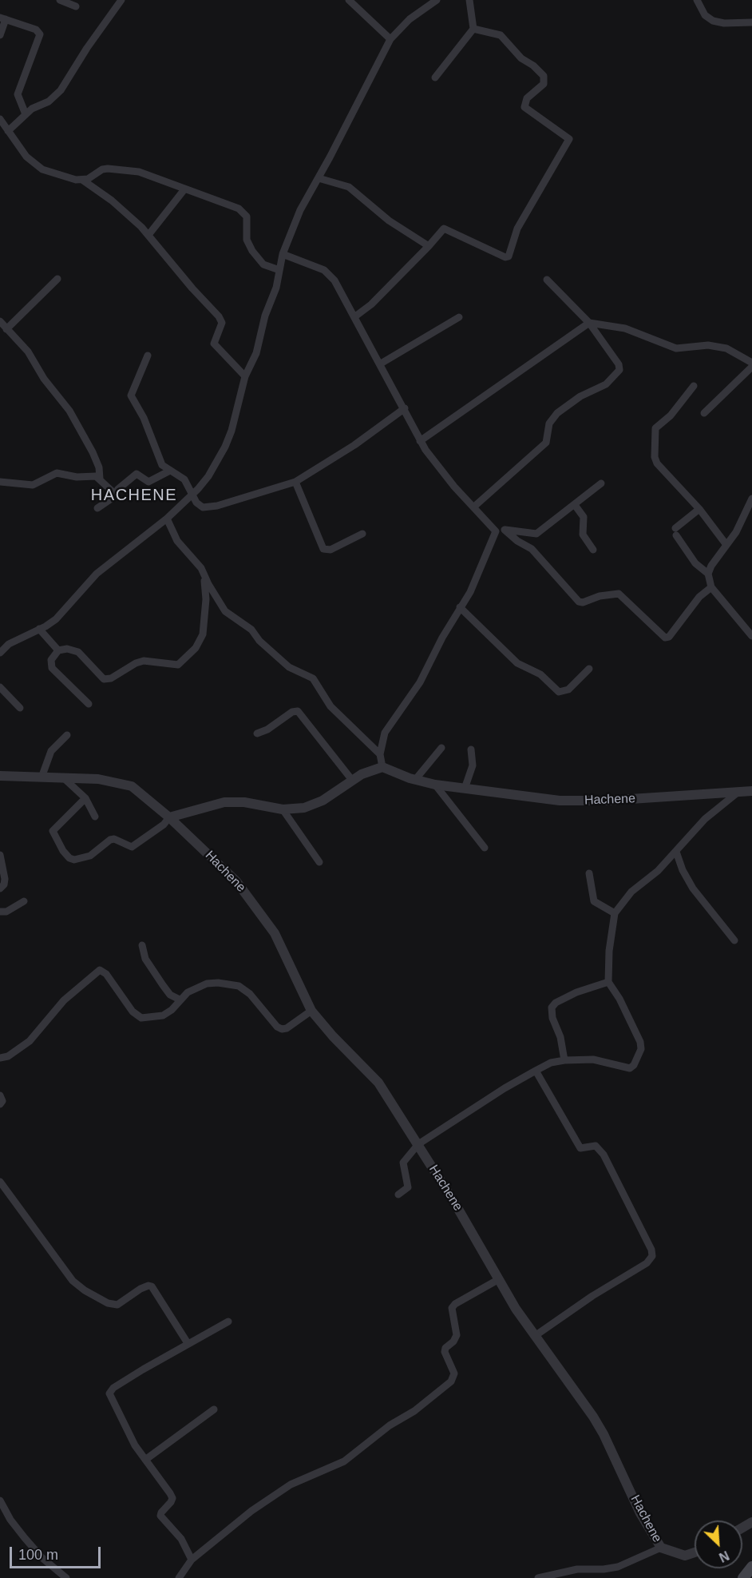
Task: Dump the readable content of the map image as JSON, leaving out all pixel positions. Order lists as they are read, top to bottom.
{
  "streets": {
    "street": ["Hachene"]
  },
  "districts": ["HACHENE"],
  "scale_bar": "100 m",
  "north": "bottom right"
}
